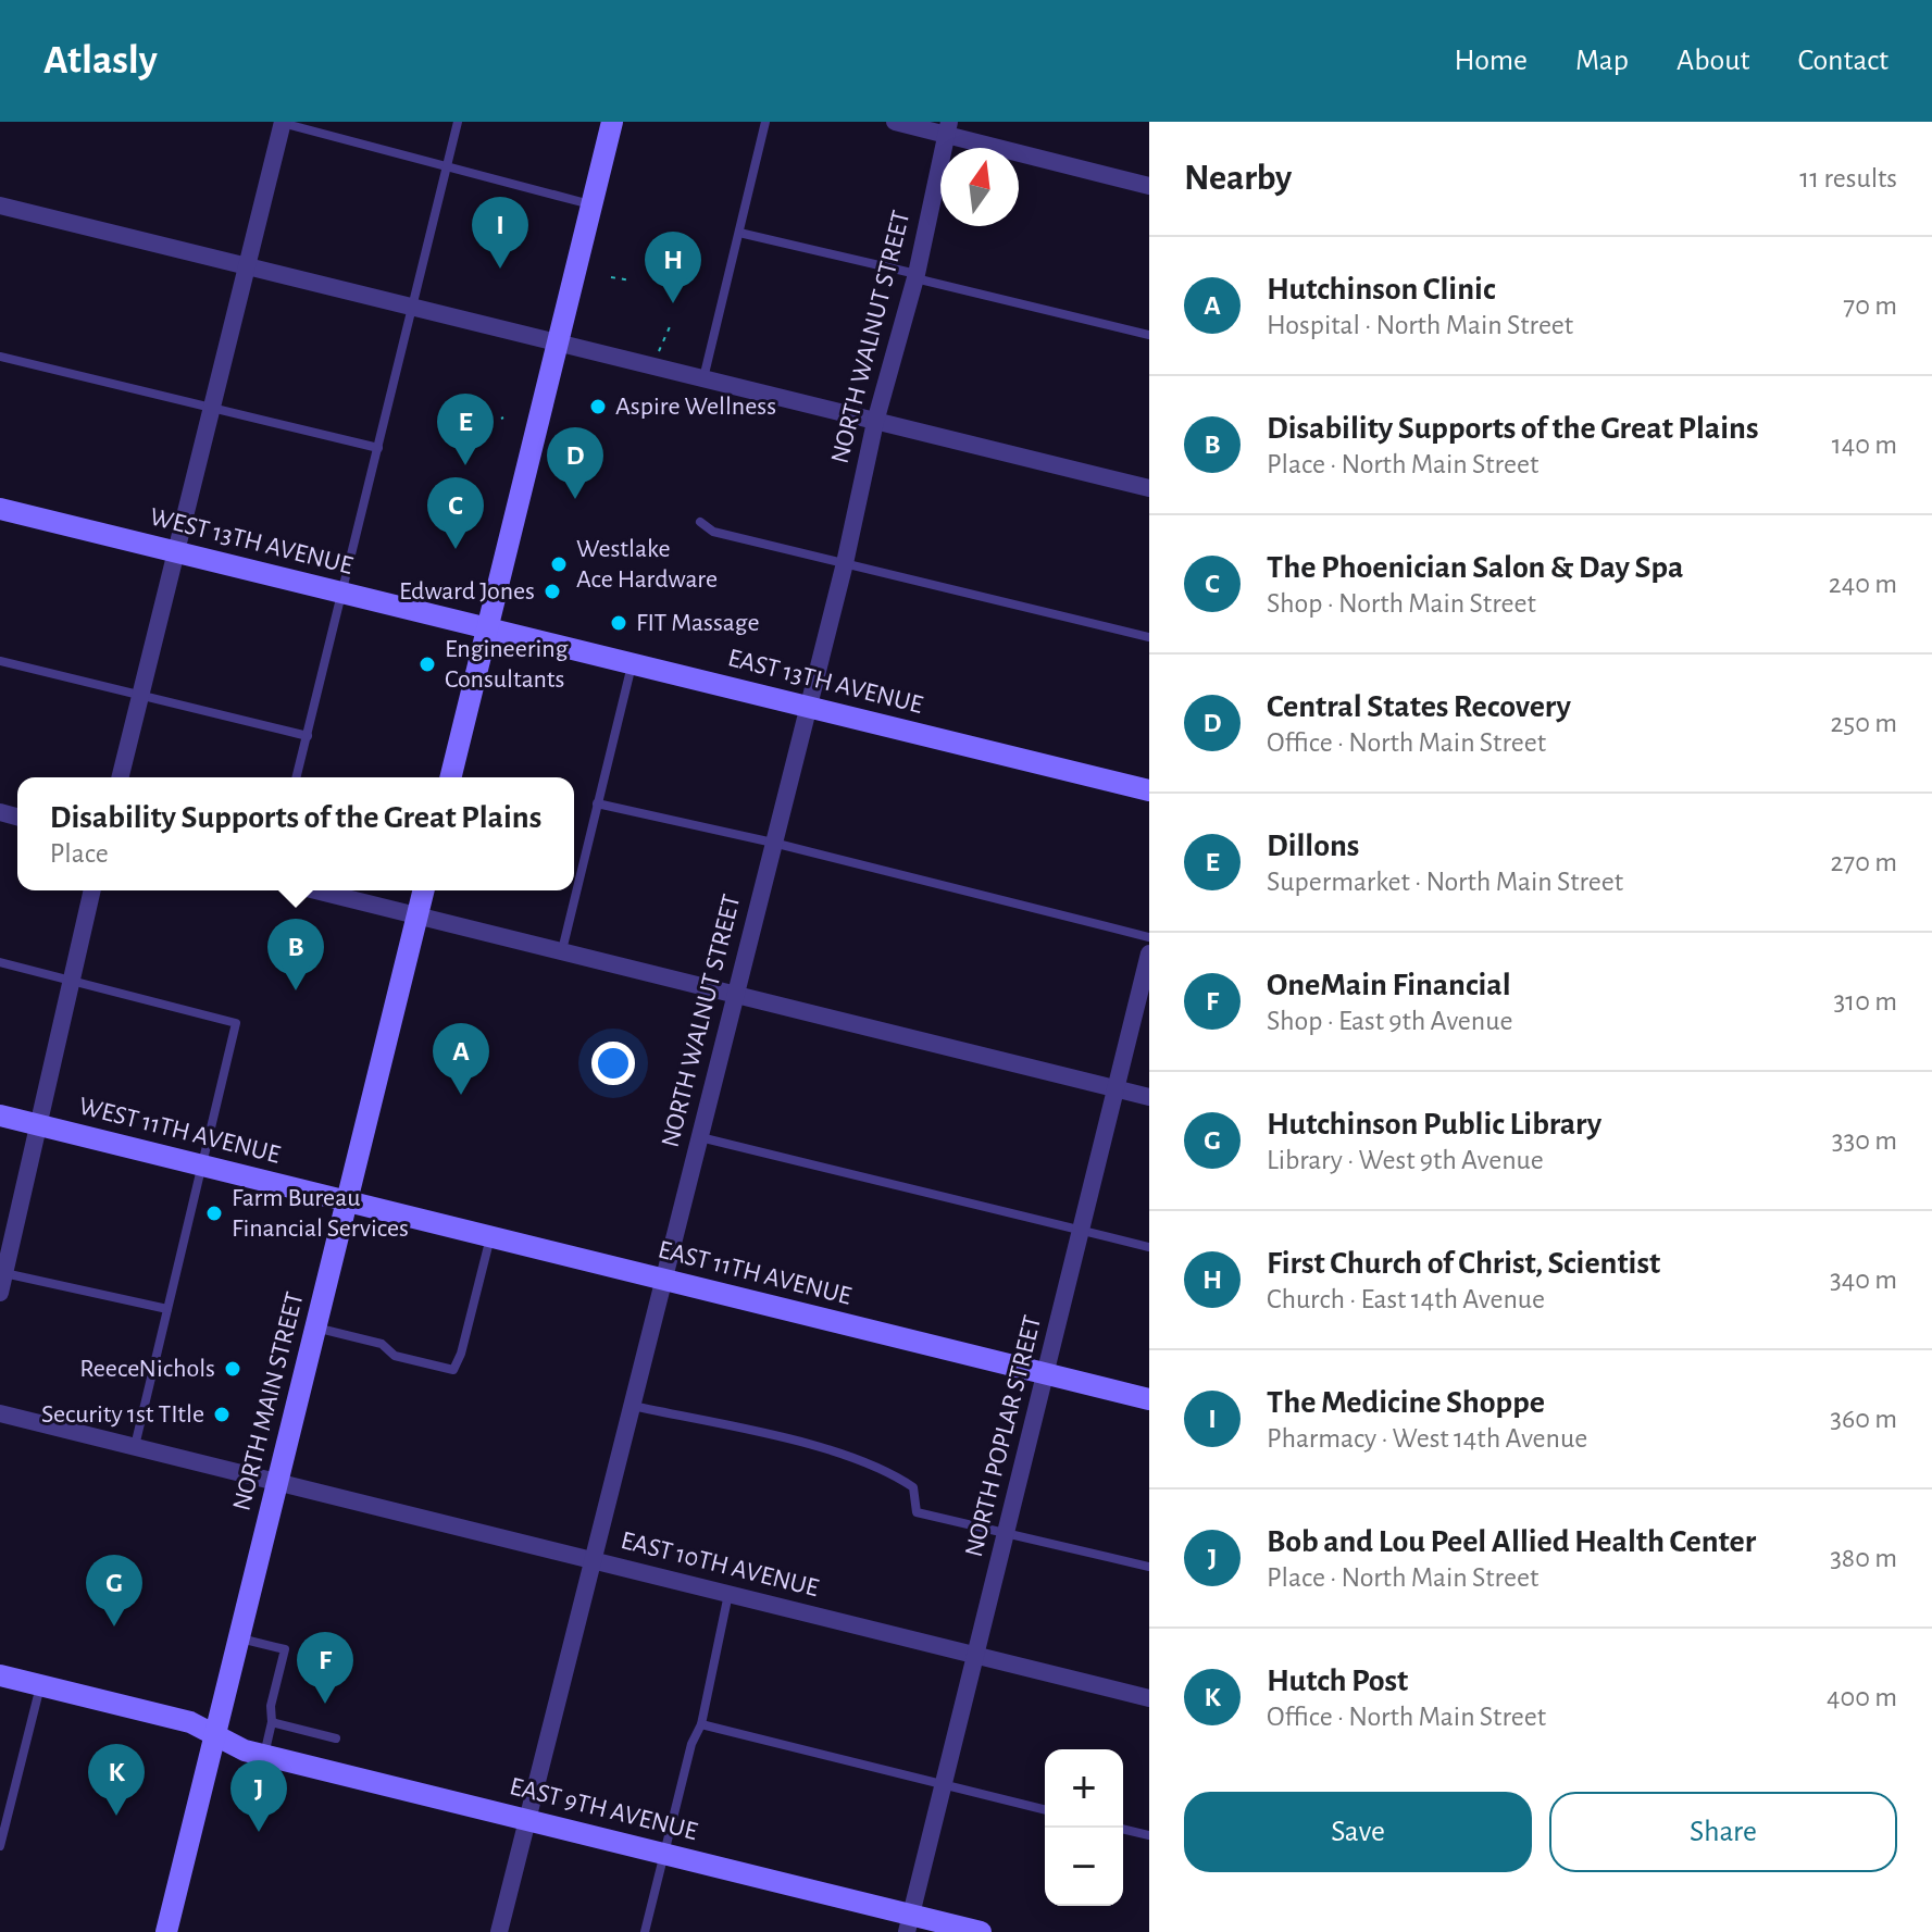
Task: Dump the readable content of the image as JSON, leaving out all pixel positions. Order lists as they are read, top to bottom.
{
  "streets": {
    "street": [
      "NORTH WALNUT STREET",
      "WEST 13TH AVENUE",
      "EAST 13TH AVENUE",
      "WEST 11TH AVENUE",
      "EAST 11TH AVENUE",
      "NORTH MAIN STREET",
      "NORTH POPLAR STREET",
      "EAST 10TH AVENUE",
      "EAST 9TH AVENUE"
    ]
  },
  "crossings": [
    ["NORTH WALNUT STREET", "EAST 13TH AVENUE"],
    ["NORTH WALNUT STREET", "EAST 11TH AVENUE"],
    ["NORTH WALNUT STREET", "EAST 10TH AVENUE"],
    ["NORTH WALNUT STREET", "EAST 9TH AVENUE"],
    ["WEST 13TH AVENUE", "EAST 13TH AVENUE"],
    ["WEST 11TH AVENUE", "EAST 11TH AVENUE"],
    ["WEST 11TH AVENUE", "NORTH MAIN STREET"],
    ["EAST 11TH AVENUE", "NORTH MAIN STREET"],
    ["EAST 11TH AVENUE", "NORTH POPLAR STREET"],
    ["NORTH MAIN STREET", "EAST 10TH AVENUE"],
    ["NORTH MAIN STREET", "EAST 9TH AVENUE"],
    ["NORTH POPLAR STREET", "EAST 10TH AVENUE"],
    ["NORTH POPLAR STREET", "EAST 9TH AVENUE"]
  ],
  "places": [
    "Aspire Wellness",
    "Westlake Ace Hardware",
    "Edward Jones",
    "FIT Massage",
    "Engineering Consultants",
    "Farm Bureau Financial Services",
    "ReeceNichols",
    "Security 1st TItle"
  ],
  "north": "top",
  "page": {
    "header": "Atlasly",
    "nav": [
      "Home",
      "Map",
      "About",
      "Contact"
    ],
    "heading": ["Nearby", "11 results"],
    "pins": [
      "I",
      "H",
      "E",
      "D",
      "C",
      "B",
      "A",
      "G",
      "F",
      "K",
      "J"
    ],
    "list": [
      {
        "mark": "A",
        "name": "Hutchinson Clinic",
        "note": "Hospital · North Main Street",
        "value": "70 m"
      },
      {
        "mark": "B",
        "name": "Disability Supports of the Great Plains",
        "note": "Place · North Main Street",
        "value": "140 m"
      },
      {
        "mark": "C",
        "name": "The Phoenician Salon & Day Spa",
        "note": "Shop · North Main Street",
        "value": "240 m"
      },
      {
        "mark": "D",
        "name": "Central States Recovery",
        "note": "Office · North Main Street",
        "value": "250 m"
      },
      {
        "mark": "E",
        "name": "Dillons",
        "note": "Supermarket · North Main Street",
        "value": "270 m"
      },
      {
        "mark": "F",
        "name": "OneMain Financial",
        "note": "Shop · East 9th Avenue",
        "value": "310 m"
      },
      {
        "mark": "G",
        "name": "Hutchinson Public Library",
        "note": "Library · West 9th Avenue",
        "value": "330 m"
      },
      {
        "mark": "H",
        "name": "First Church of Christ, Scientist",
        "note": "Church · East 14th Avenue",
        "value": "340 m"
      },
      {
        "mark": "I",
        "name": "The Medicine Shoppe",
        "note": "Pharmacy · West 14th Avenue",
        "value": "360 m"
      },
      {
        "mark": "J",
        "name": "Bob and Lou Peel Allied Health Center",
        "note": "Place · North Main Street",
        "value": "380 m"
      },
      {
        "mark": "K",
        "name": "Hutch Post",
        "note": "Office · North Main Street",
        "value": "400 m"
      }
    ],
    "popup": ["Disability Supports of the Great Plains", "Place"],
    "map_buttons": ["+", "−"],
    "buttons": ["Save", "Share"]
  }
}
